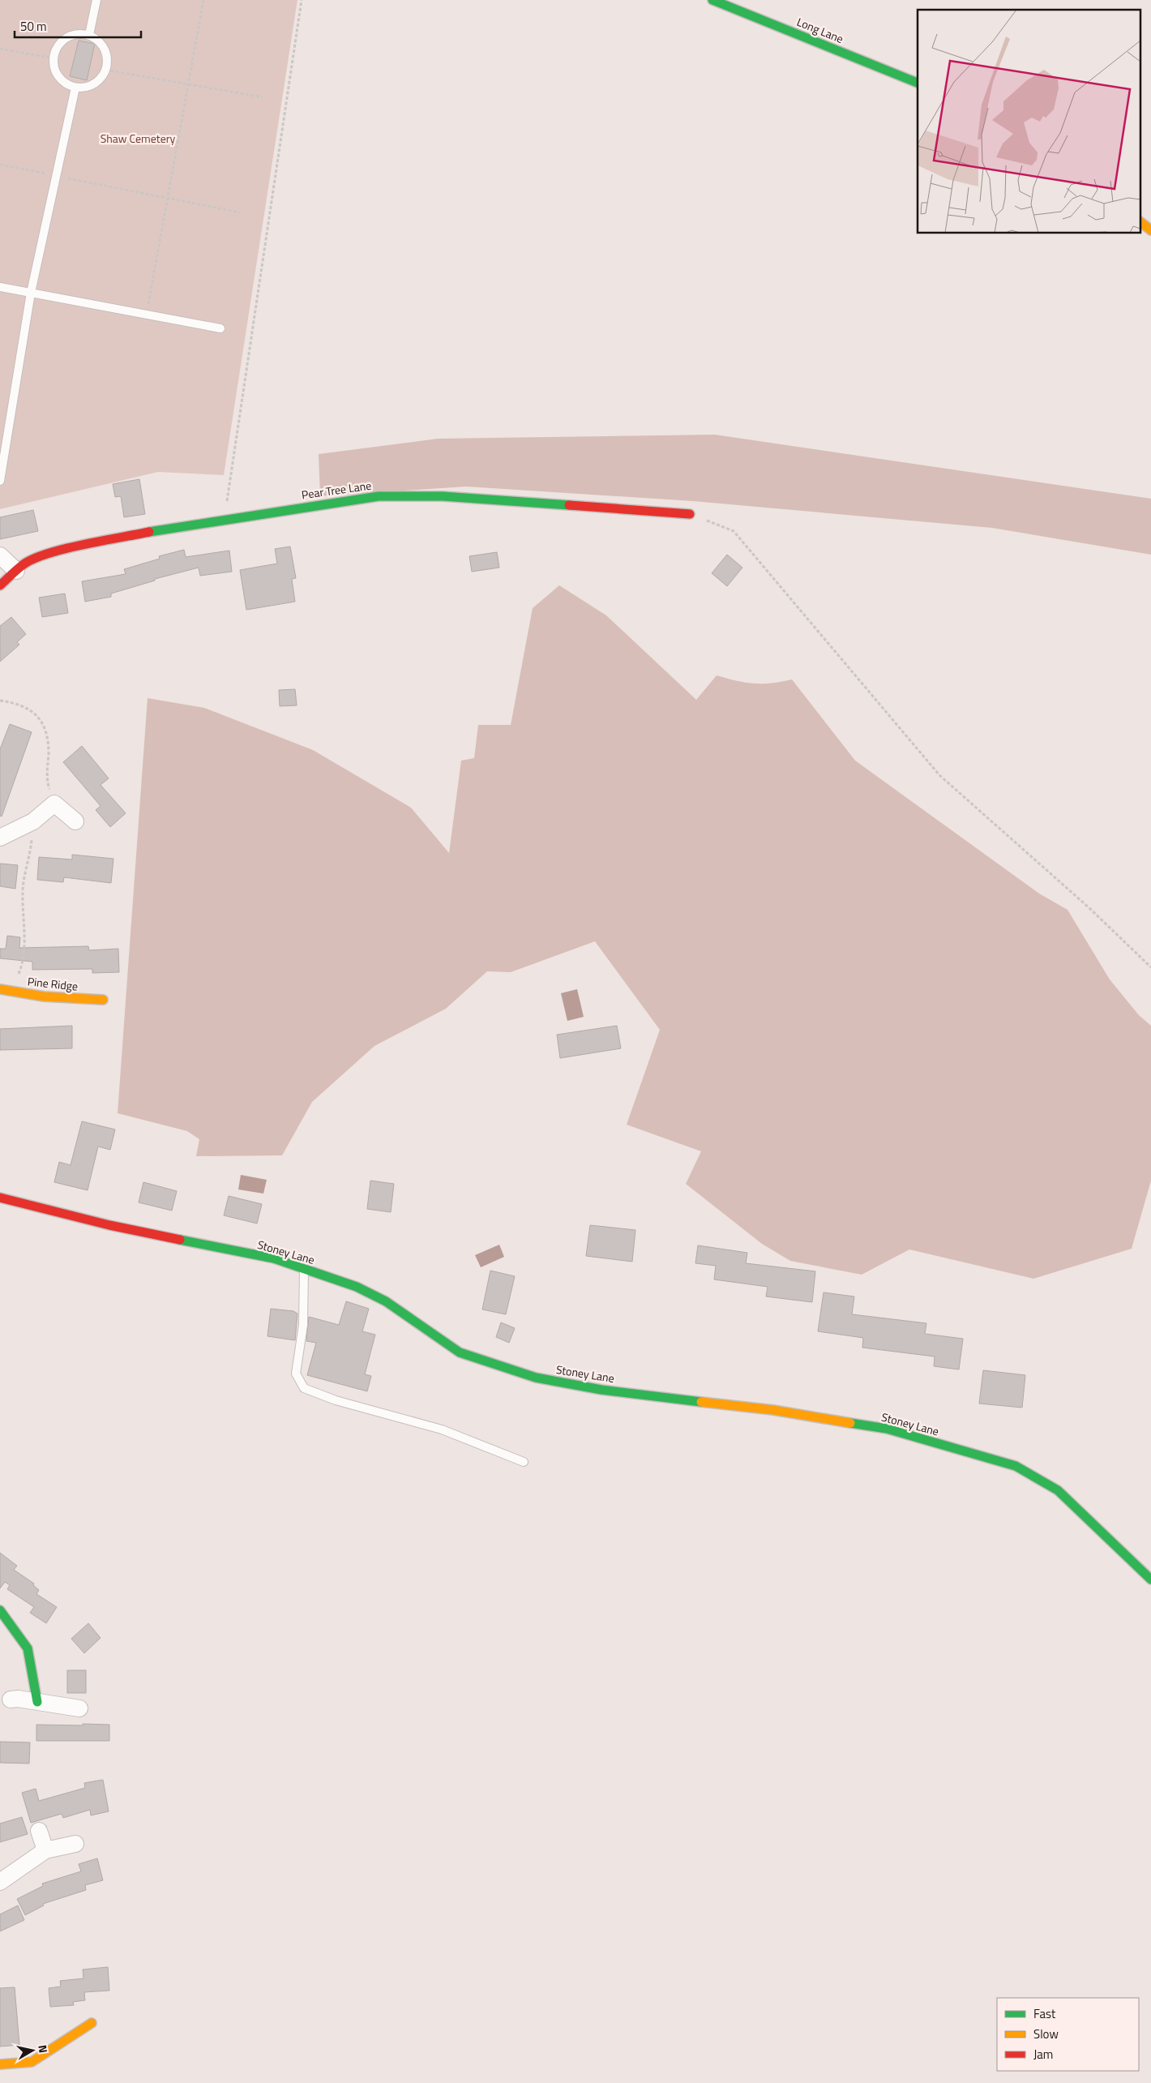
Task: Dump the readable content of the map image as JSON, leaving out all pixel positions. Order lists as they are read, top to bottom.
{
  "streets": {
    "street": [
      "Long Lane",
      "Pear Tree Lane",
      "Pine Ridge",
      "Stoney Lane"
    ]
  },
  "parks": ["Shaw Cemetery"],
  "legend": ["Fast", "Slow", "Jam"],
  "scale_bar": "50 m",
  "north": "right"
}
